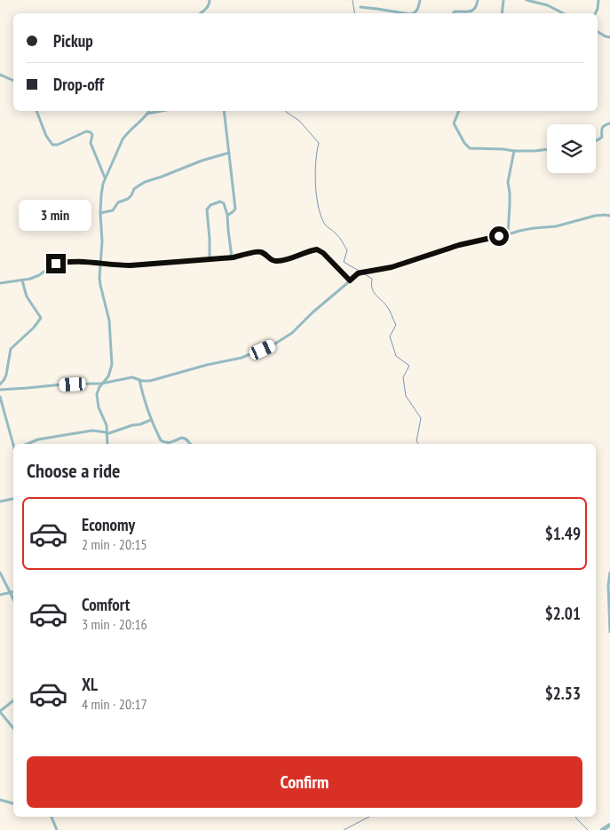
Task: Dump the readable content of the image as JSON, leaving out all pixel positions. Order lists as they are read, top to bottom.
{
  "page": {
    "banner": ["Pickup", "Drop-off"],
    "bubble": "3 min",
    "heading": "Choose a ride",
    "list": [
      {
        "name": "Economy",
        "note": "2 min · 20:15",
        "value": "$1.49"
      },
      {
        "name": "Comfort",
        "note": "3 min · 20:16",
        "value": "$2.01"
      },
      {
        "name": "XL",
        "note": "4 min · 20:17",
        "value": "$2.53"
      }
    ],
    "buttons": "Confirm"
  }
}
